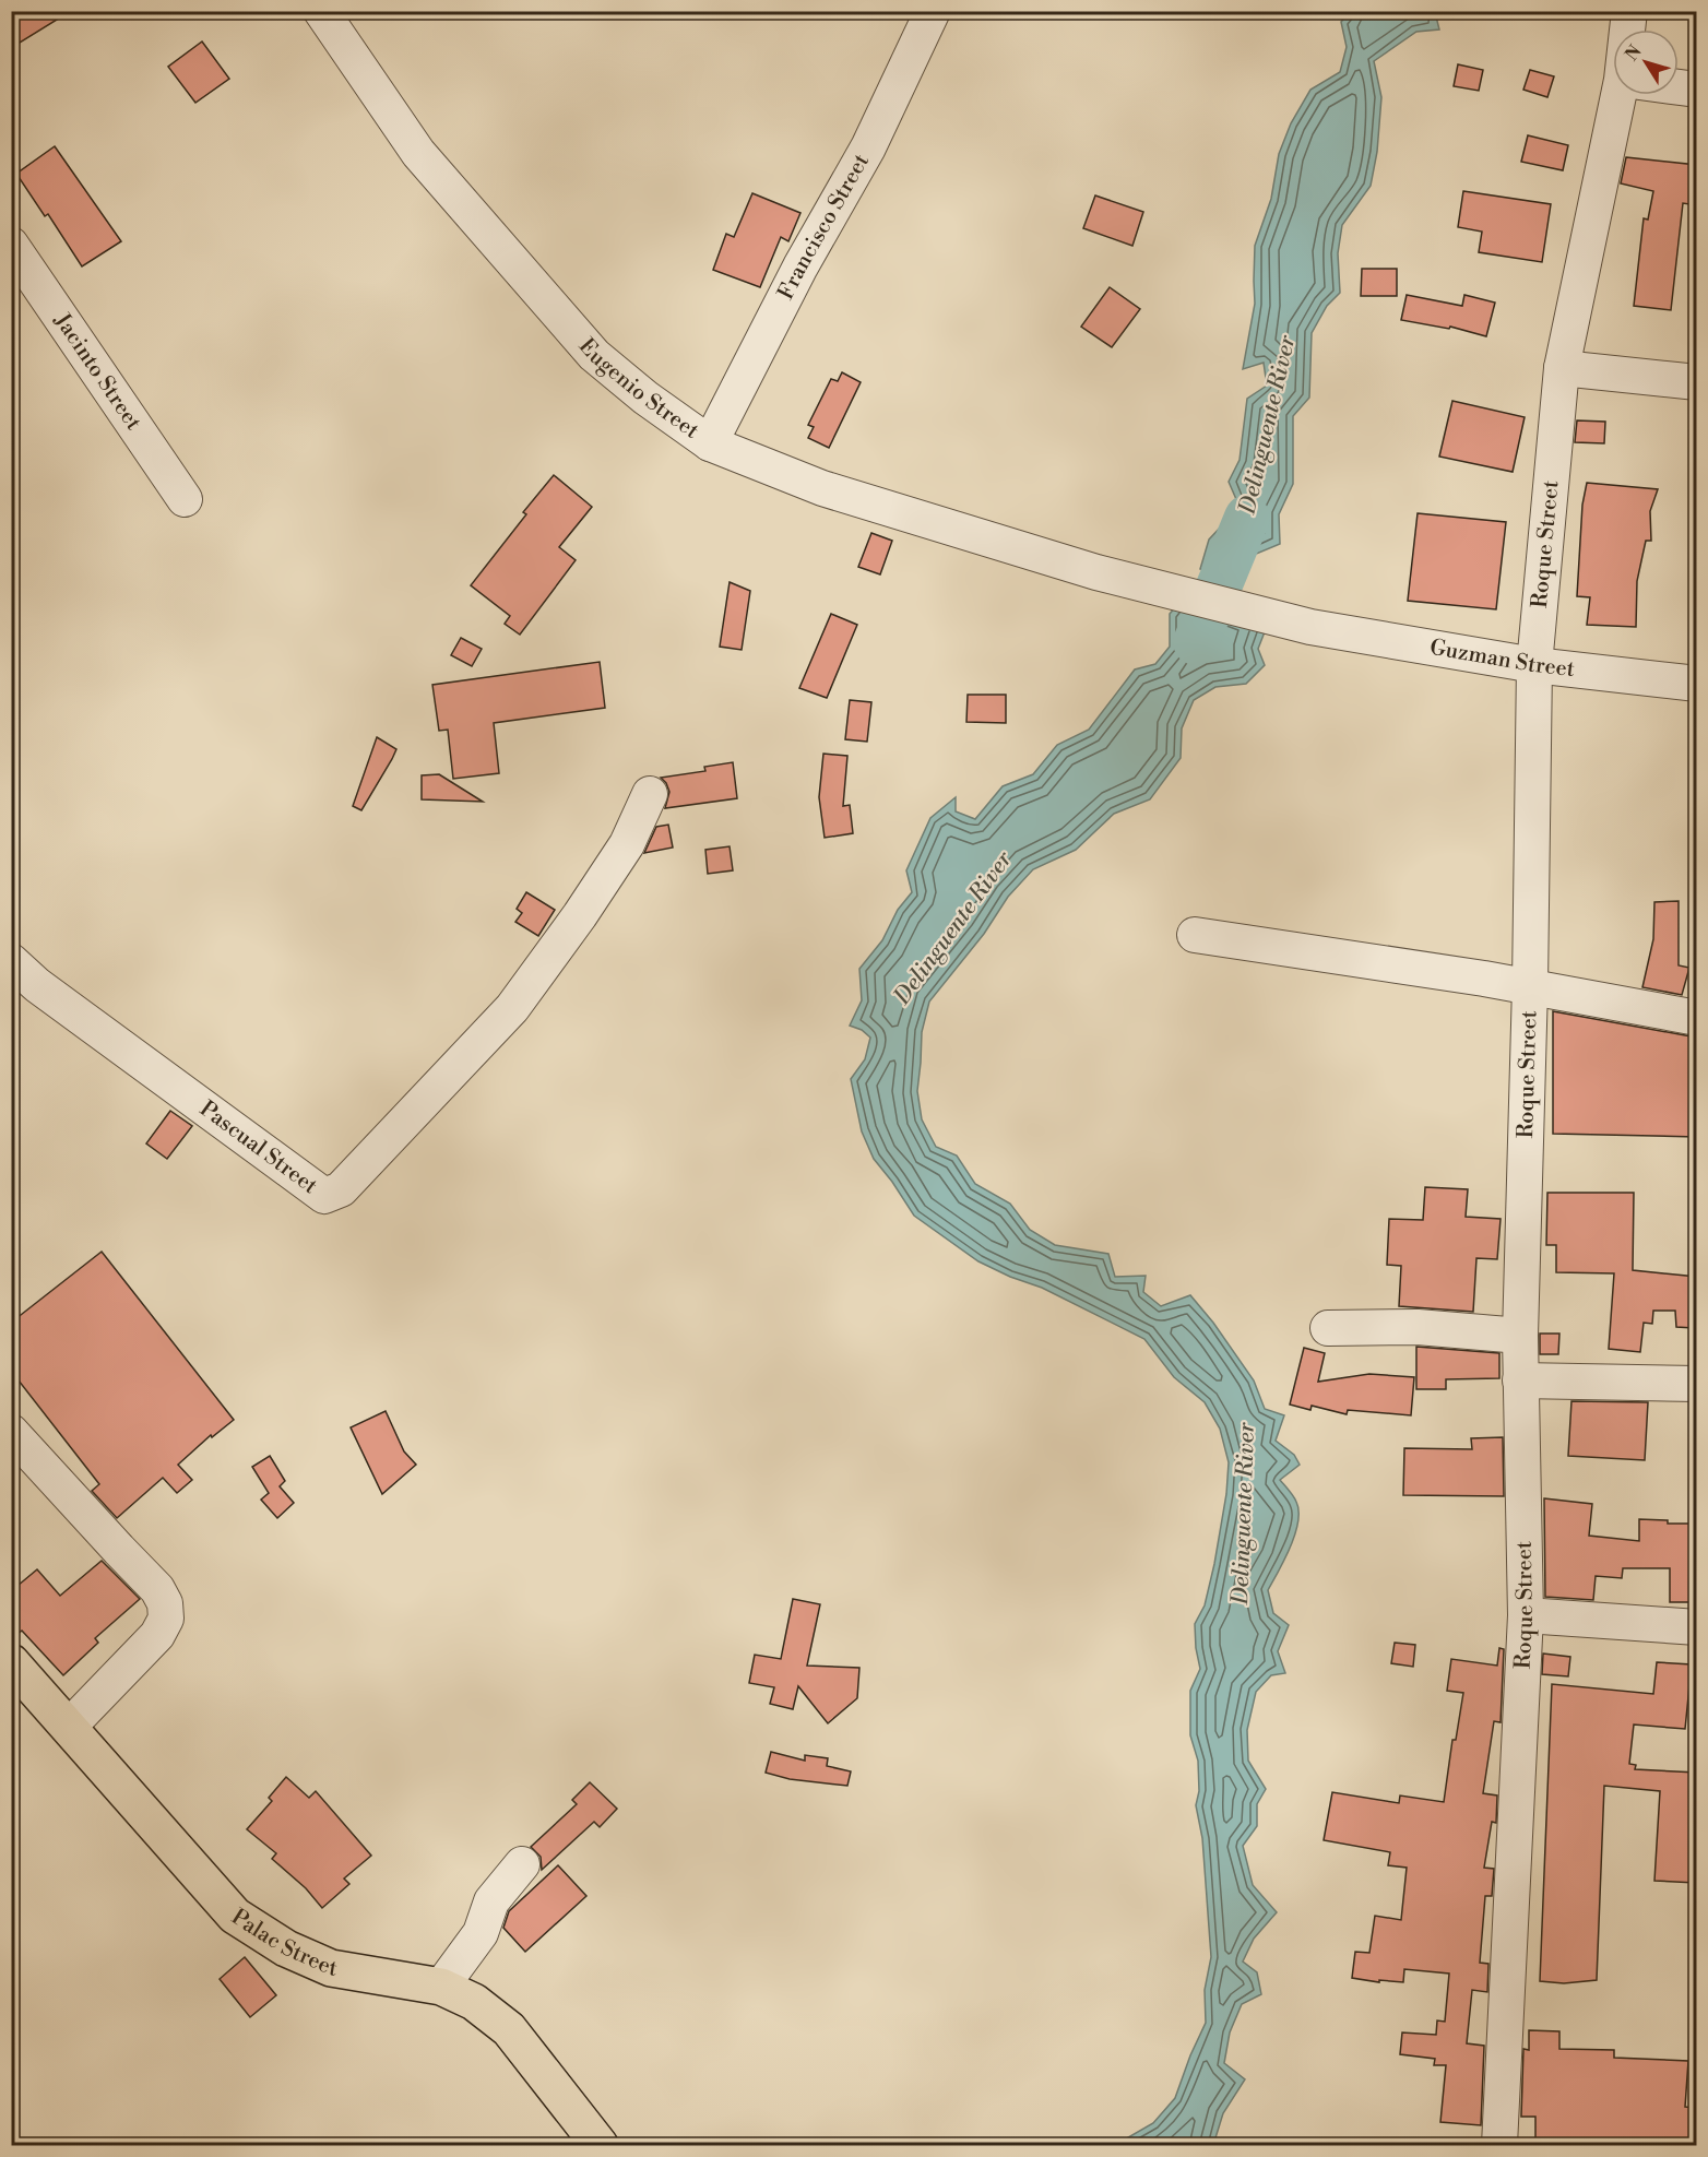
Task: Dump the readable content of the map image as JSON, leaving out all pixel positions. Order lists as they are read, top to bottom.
{
  "streets": {
    "main road": ["Palac Street"],
    "street": [
      "Francisco Street",
      "Jacinto Street",
      "Eugenio Street",
      "Roque Street",
      "Guzman Street",
      "Pascual Street"
    ]
  },
  "crossings": [
    ["Francisco Street", "Eugenio Street"],
    ["Eugenio Street", "Guzman Street"],
    ["Roque Street", "Guzman Street"]
  ],
  "water": ["Delinguente River"],
  "north": "top left"
}
